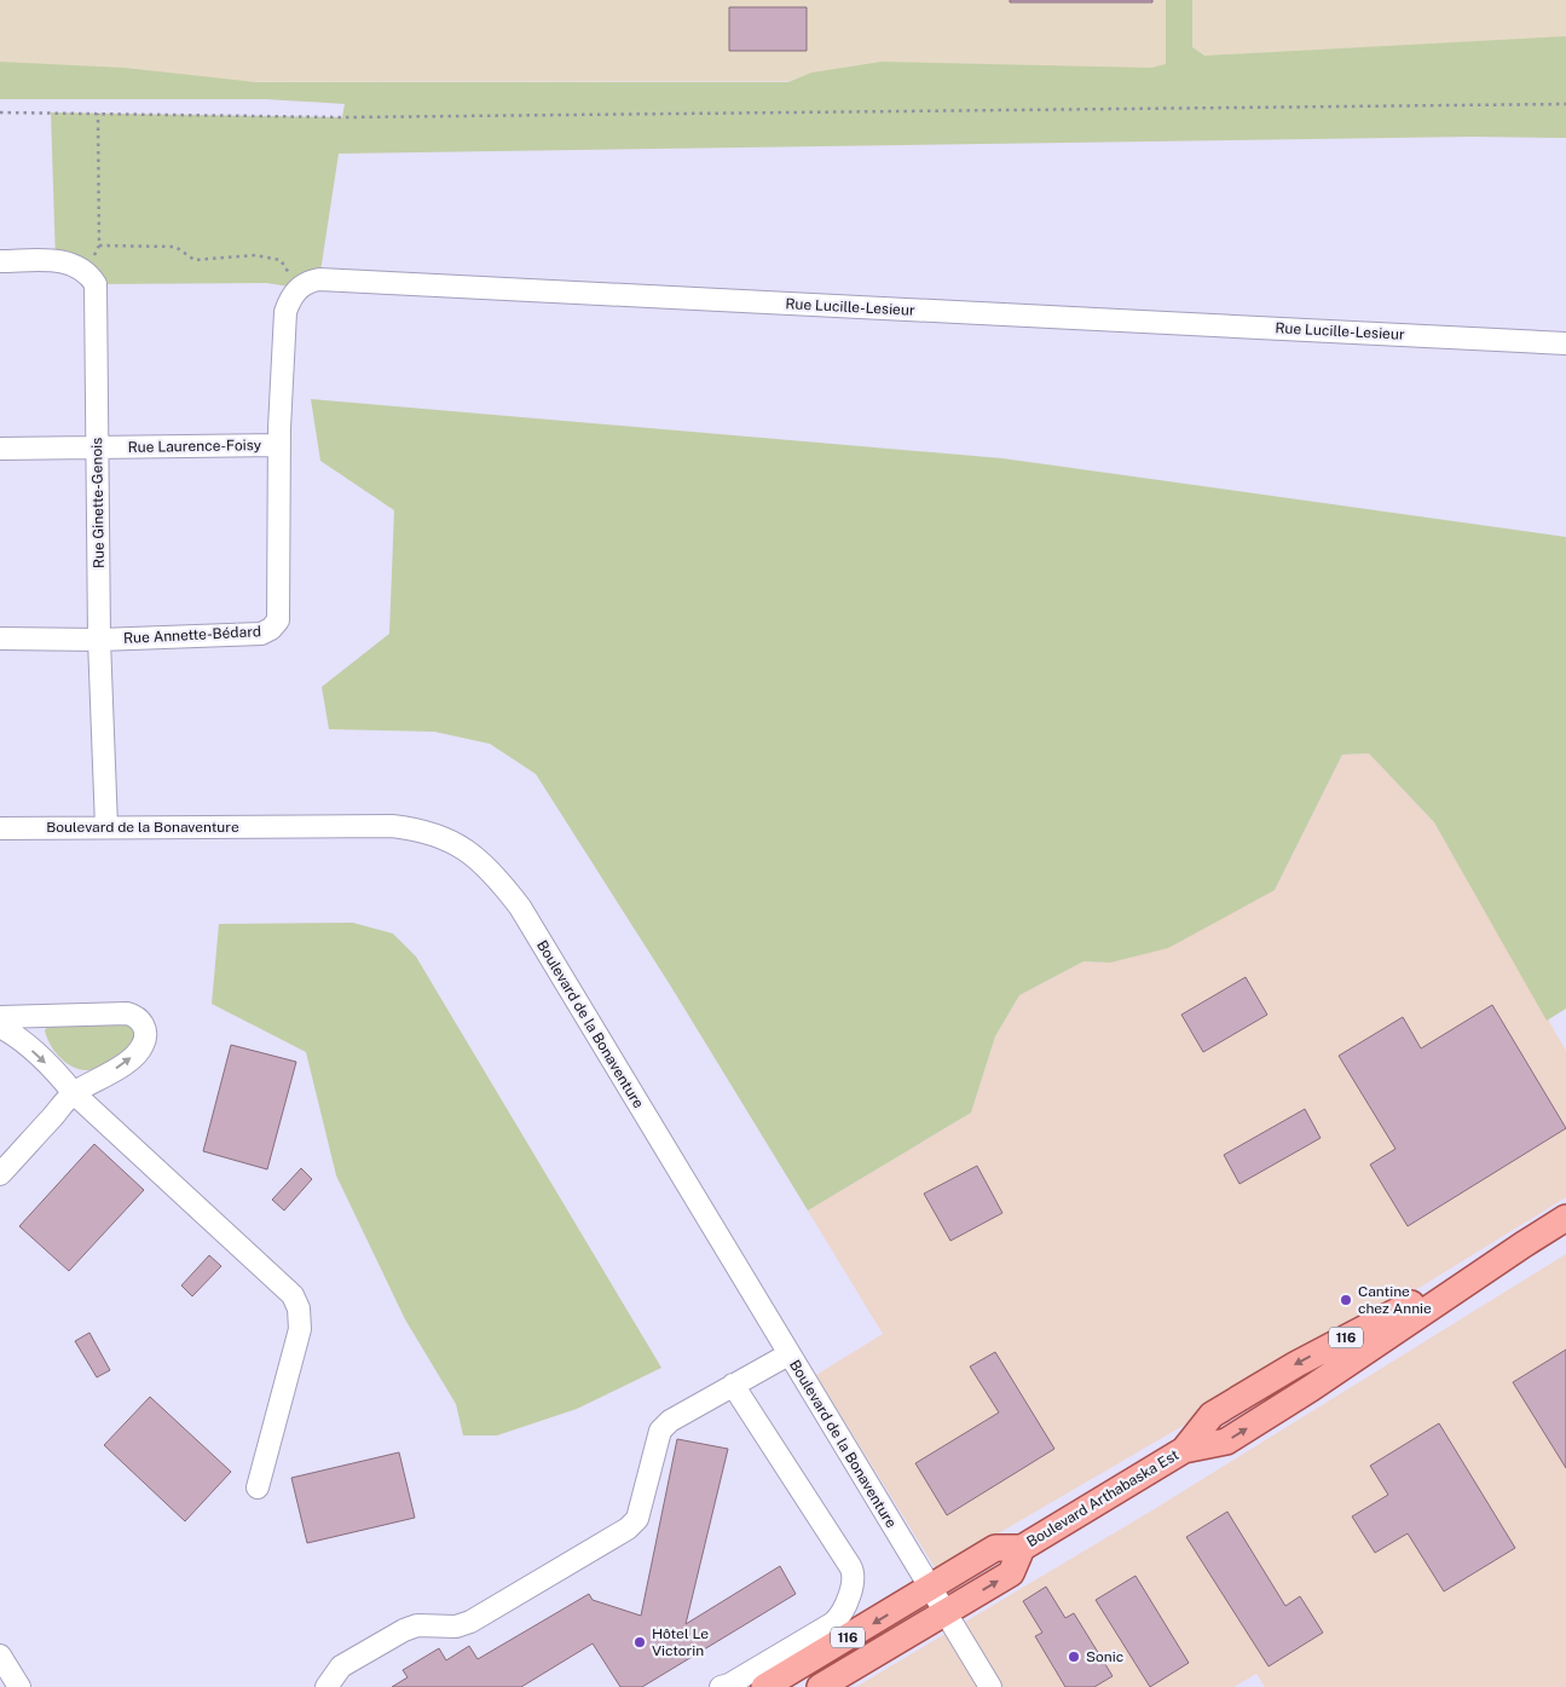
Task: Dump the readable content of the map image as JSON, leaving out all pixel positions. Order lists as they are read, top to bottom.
{
  "streets": {
    "main road": ["116", "Boulevard Arthabaska Est"],
    "street": [
      "Rue Lucille-Lesieur",
      "Rue Laurence-Foisy",
      "Rue Ginette-Genois",
      "Rue Annette-Bédard",
      "Boulevard de la Bonaventure"
    ]
  },
  "crossings": [
    ["Rue Laurence-Foisy", "Rue Ginette-Genois"],
    ["Rue Laurence-Foisy", "Rue Annette-Bédard"],
    ["Rue Ginette-Genois", "Rue Annette-Bédard"],
    ["Rue Ginette-Genois", "Boulevard de la Bonaventure"],
    ["Boulevard de la Bonaventure", "Boulevard Arthabaska Est"]
  ],
  "places": ["Cantine chez Annie", "Hôtel Le Victorin", "Sonic"]
}
